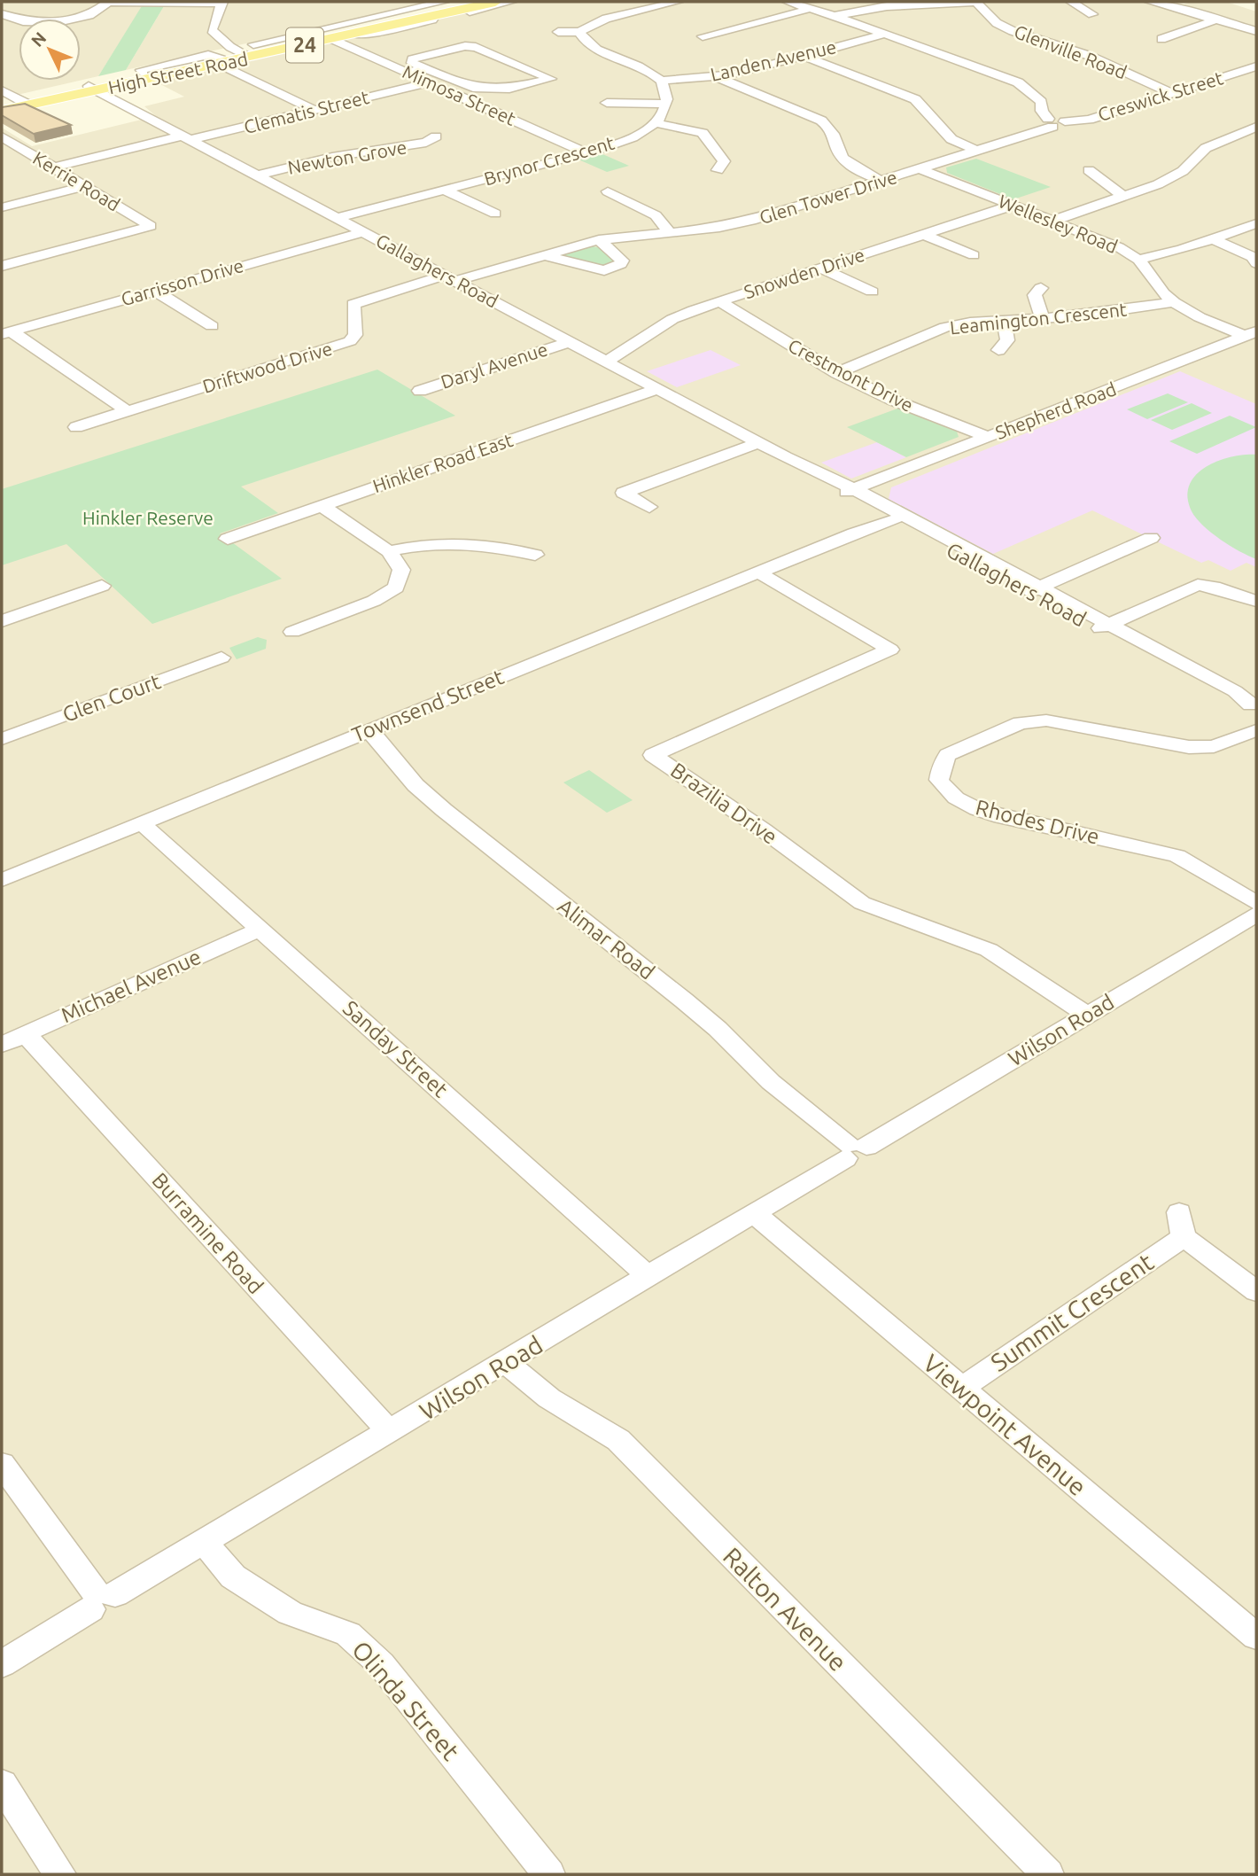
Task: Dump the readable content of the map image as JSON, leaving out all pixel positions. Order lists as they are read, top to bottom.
{
  "streets": {
    "main road": ["24", "High Street Road"],
    "street": [
      "Glenville Road",
      "Landen Avenue",
      "Mimosa Street",
      "Creswick Street",
      "Clematis Street",
      "Newton Grove",
      "Brynor Crescent",
      "Kerrie Road",
      "Glen Tower Drive",
      "Wellesley Road",
      "Gallaghers Road",
      "Snowden Drive",
      "Garrisson Drive",
      "Leamington Crescent",
      "Daryl Avenue",
      "Driftwood Drive",
      "Crestmont Drive",
      "Shepherd Road",
      "Hinkler Road East",
      "Glen Court",
      "Townsend Street",
      "Brazilia Drive",
      "Rhodes Drive",
      "Alimar Road",
      "Michael Avenue",
      "Wilson Road",
      "Sanday Street",
      "Burramine Road",
      "Summit Crescent",
      "Viewpoint Avenue",
      "Ralton Avenue",
      "Olinda Street"
    ]
  },
  "crossings": [
    ["Glenville Road", "Creswick Street"],
    ["High Street Road", "Mimosa Street"],
    ["High Street Road", "Gallaghers Road"],
    ["Mimosa Street", "Clematis Street"],
    ["Mimosa Street", "Brynor Crescent"],
    ["Creswick Street", "Glen Tower Drive"],
    ["Clematis Street", "Kerrie Road"],
    ["Clematis Street", "Gallaghers Road"],
    ["Newton Grove", "Gallaghers Road"],
    ["Brynor Crescent", "Gallaghers Road"],
    ["Glen Tower Drive", "Wellesley Road"],
    ["Glen Tower Drive", "Gallaghers Road"],
    ["Glen Tower Drive", "Driftwood Drive"],
    ["Wellesley Road", "Snowden Drive"],
    ["Wellesley Road", "Leamington Crescent"],
    ["Wellesley Road", "Shepherd Road"],
    ["Gallaghers Road", "Snowden Drive"],
    ["Gallaghers Road", "Garrisson Drive"],
    ["Gallaghers Road", "Daryl Avenue"],
    ["Gallaghers Road", "Driftwood Drive"],
    ["Gallaghers Road", "Shepherd Road"],
    ["Gallaghers Road", "Hinkler Road East"],
    ["Gallaghers Road", "Townsend Street"],
    ["Snowden Drive", "Crestmont Drive"],
    ["Leamington Crescent", "Crestmont Drive"],
    ["Crestmont Drive", "Shepherd Road"],
    ["Townsend Street", "Brazilia Drive"],
    ["Townsend Street", "Alimar Road"],
    ["Townsend Street", "Sanday Street"],
    ["Brazilia Drive", "Wilson Road"],
    ["Alimar Road", "Wilson Road"],
    ["Michael Avenue", "Sanday Street"],
    ["Michael Avenue", "Burramine Road"],
    ["Wilson Road", "Sanday Street"],
    ["Wilson Road", "Burramine Road"],
    ["Wilson Road", "Viewpoint Avenue"],
    ["Wilson Road", "Ralton Avenue"],
    ["Wilson Road", "Olinda Street"],
    ["Summit Crescent", "Viewpoint Avenue"]
  ],
  "parks": ["Hinkler Reserve"],
  "north": "top left"
}
